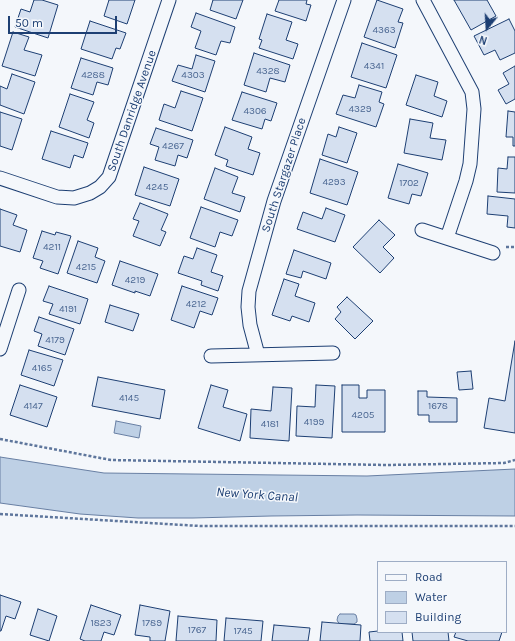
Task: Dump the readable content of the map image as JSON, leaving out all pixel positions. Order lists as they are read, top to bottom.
{
  "streets": {
    "street": ["South Danridge Avenue", "South Stargazer Place"]
  },
  "water": ["New York Canal"],
  "house_numbers": [
    "4363",
    "4341",
    "4328",
    "4288",
    "4303",
    "4329",
    "4306",
    "4267",
    "4293",
    "1702",
    "4245",
    "4211",
    "4215",
    "4219",
    "4212",
    "4191",
    "4179",
    "4165",
    "4145",
    "4147",
    "1678",
    "4205",
    "4199",
    "4181",
    "1823",
    "1789",
    "1767",
    "1745"
  ],
  "legend": ["Road", "Water", "Building"],
  "scale_bar": "50 m",
  "north": "bottom"
}
